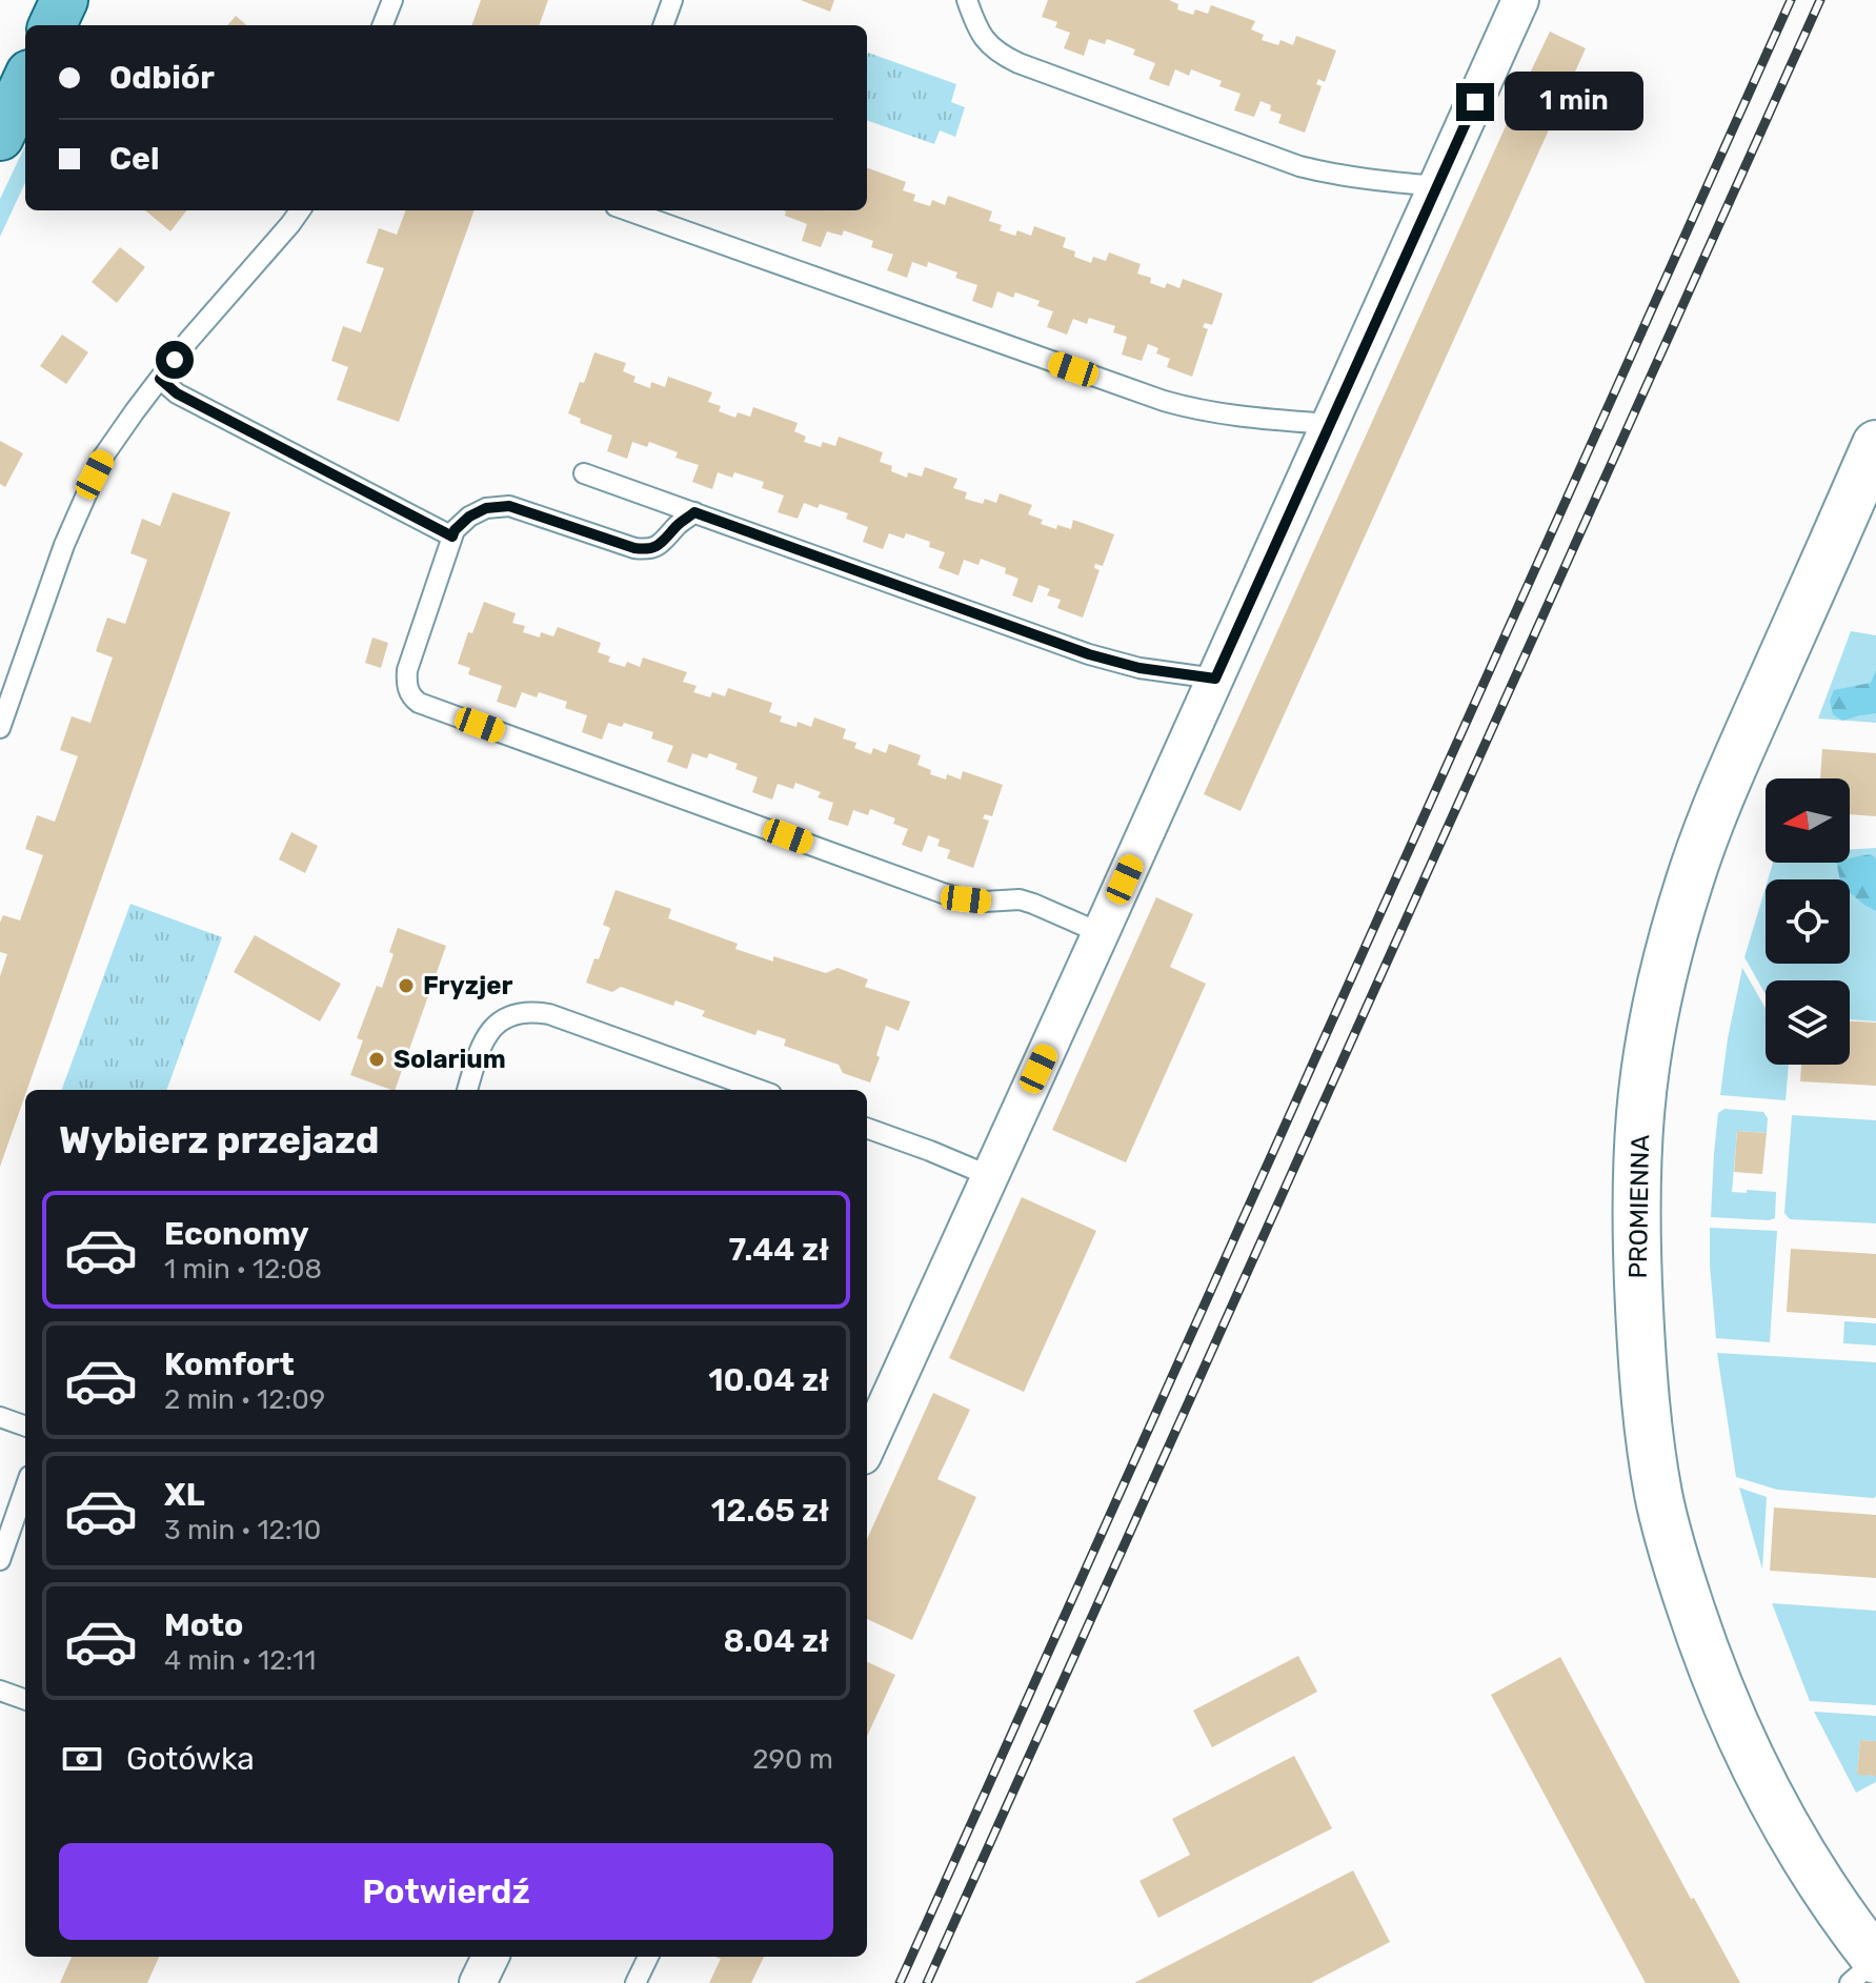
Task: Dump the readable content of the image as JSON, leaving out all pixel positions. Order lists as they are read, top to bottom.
{
  "streets": {
    "street": ["PROMIENNA"]
  },
  "places": ["Fryzjer", "Solarium"],
  "north": "left",
  "page": {
    "banner": ["Odbiór", "Cel"],
    "bubble": "1 min",
    "heading": "Wybierz przejazd",
    "list": [
      {
        "name": "Economy",
        "note": "1 min · 12:08",
        "value": "7.44 zł"
      },
      {
        "name": "Komfort",
        "note": "2 min · 12:09",
        "value": "10.04 zł"
      },
      {
        "name": "XL",
        "note": "3 min · 12:10",
        "value": "12.65 zł"
      },
      {
        "name": "Moto",
        "note": "4 min · 12:11",
        "value": "8.04 zł"
      }
    ],
    "pay": ["Gotówka", "290 m"],
    "buttons": "Potwierdź"
  }
}
